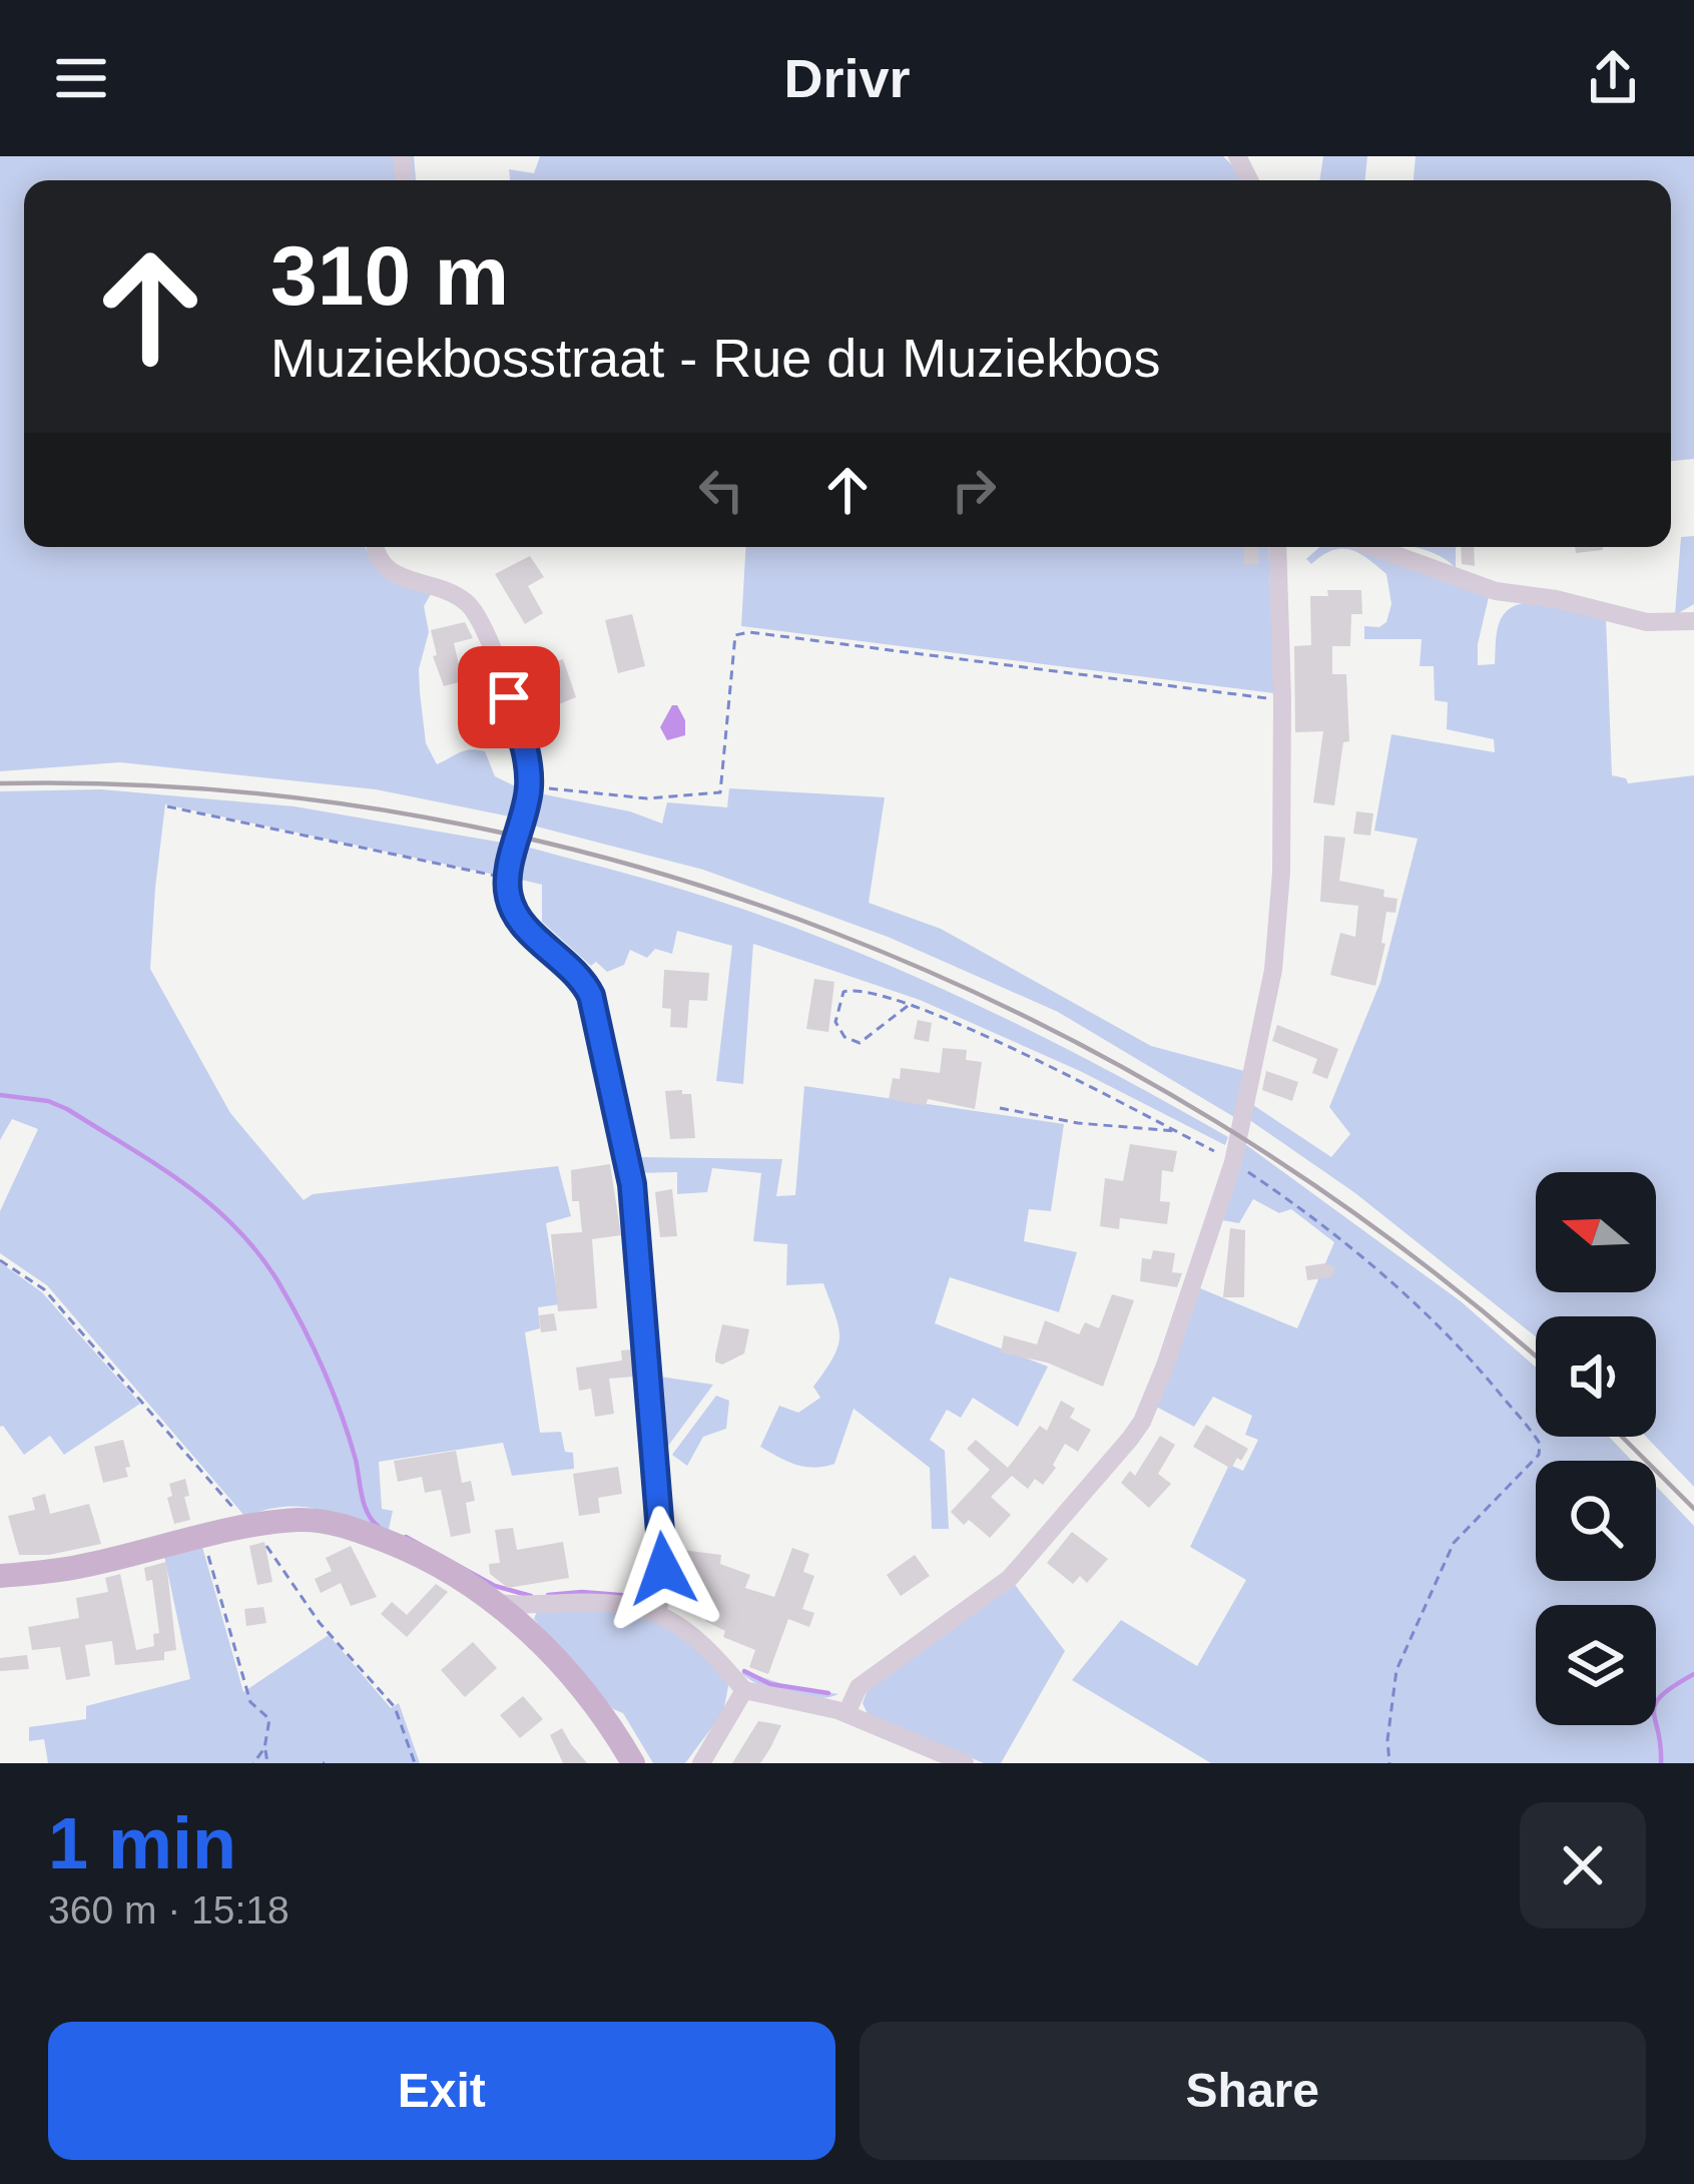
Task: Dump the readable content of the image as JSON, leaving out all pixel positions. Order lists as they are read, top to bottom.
{
  "north": "left",
  "page": {
    "header": "Drivr",
    "turn": ["310 m", "Muziekbosstraat - Rue du Muziekbos"],
    "heading": ["1 min", "360 m · 15:18"],
    "buttons": ["Exit", "Share"]
  }
}
